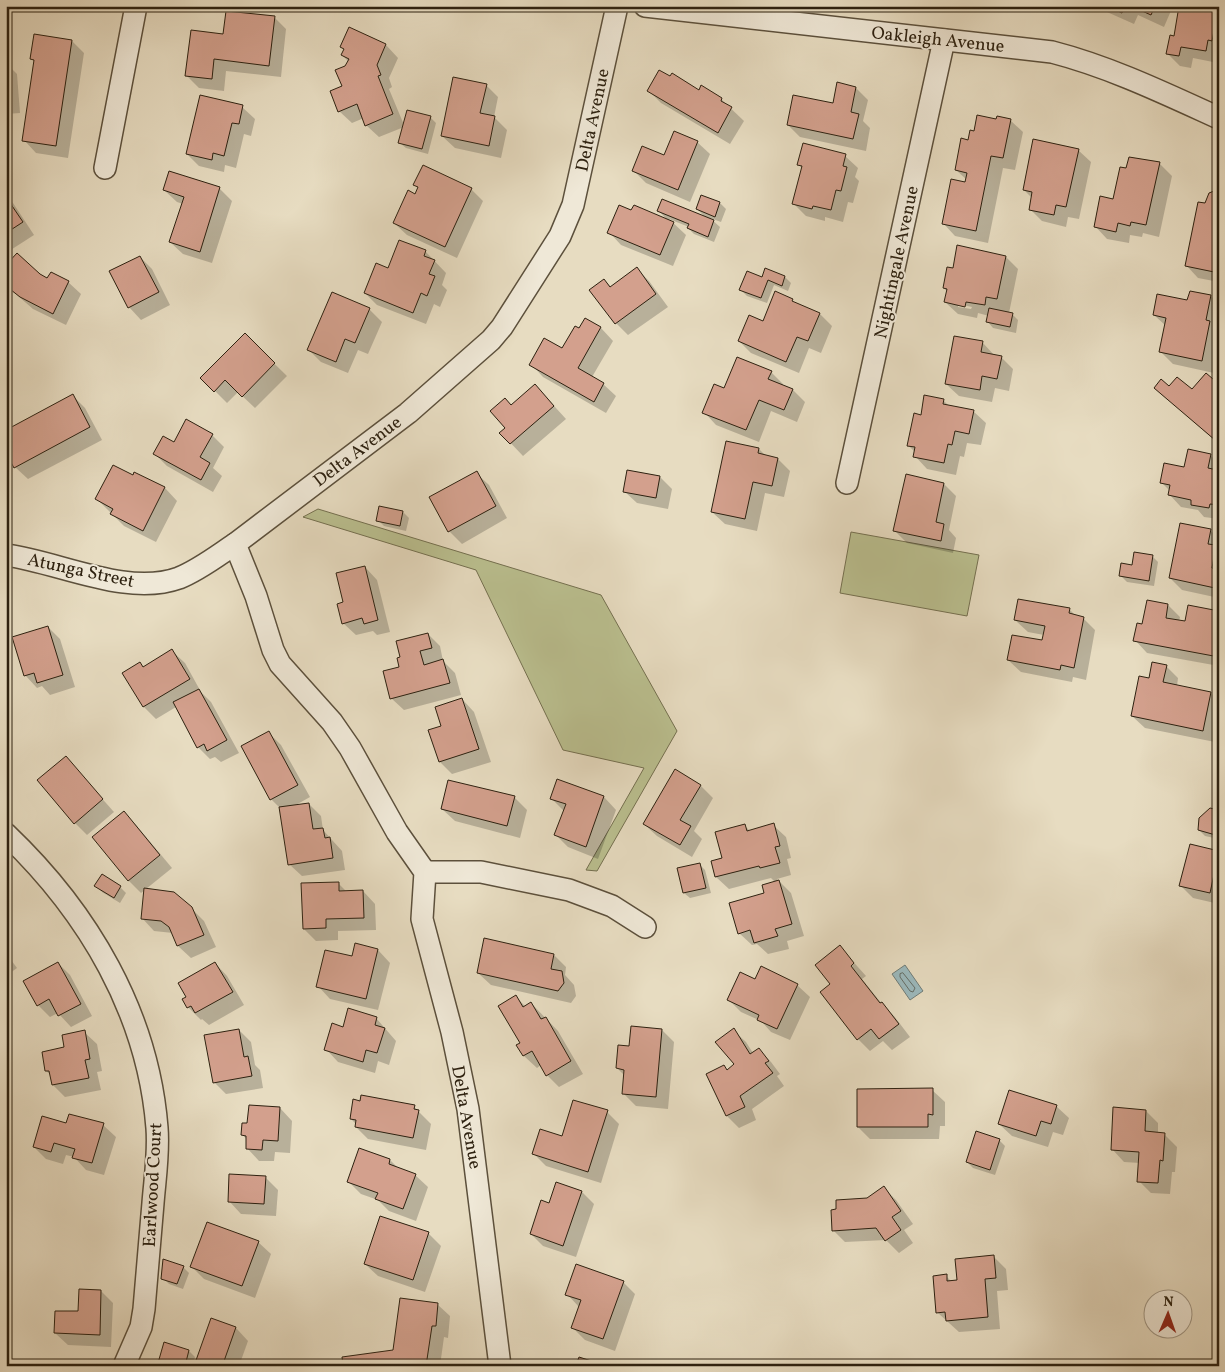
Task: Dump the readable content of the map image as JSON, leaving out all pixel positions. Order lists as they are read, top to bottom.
{
  "streets": {
    "street": [
      "Oakleigh Avenue",
      "Delta Avenue",
      "Nightingale Avenue",
      "Atunga Street",
      "Earlwood Court"
    ]
  },
  "crossings": [
    ["Oakleigh Avenue", "Nightingale Avenue"],
    ["Delta Avenue", "Atunga Street"]
  ],
  "north": "top"
}
